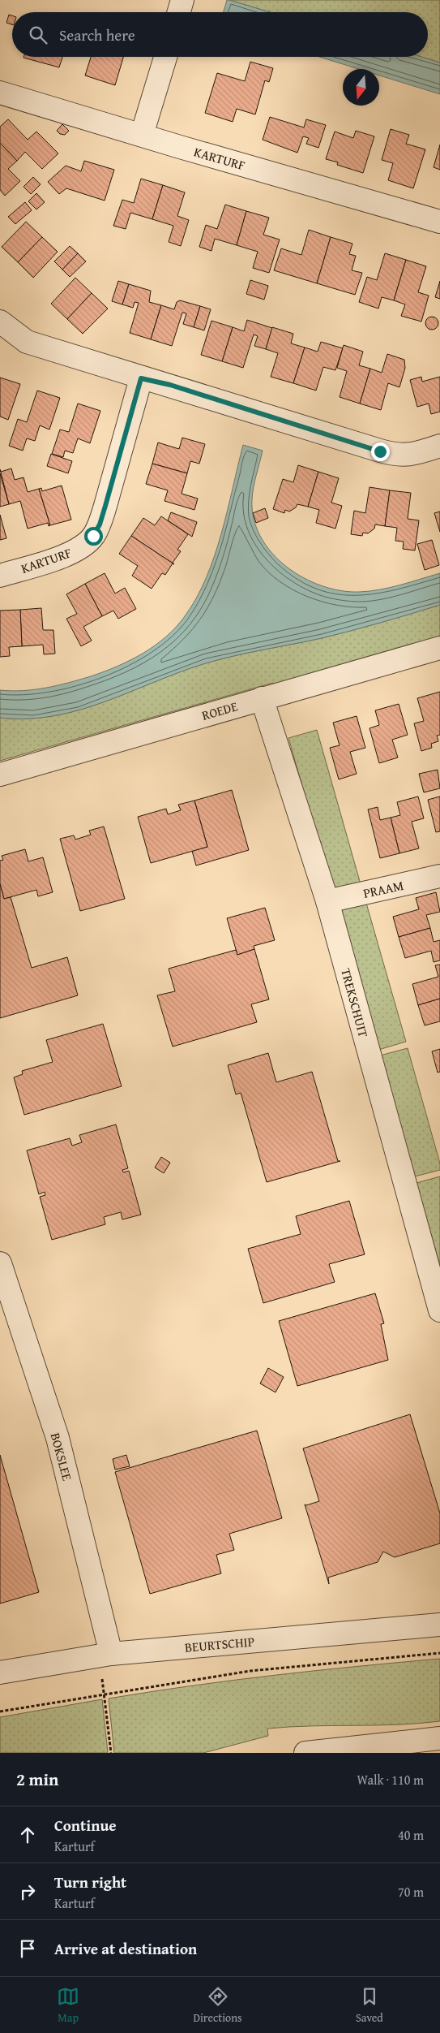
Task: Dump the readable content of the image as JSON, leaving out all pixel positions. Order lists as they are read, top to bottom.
{
  "streets": {
    "street": [
      "KARTURF",
      "ROEDE",
      "PRAAM",
      "TREKSCHUIT",
      "BOKSLEE",
      "BEURTSCHIP"
    ]
  },
  "crossings": [
    ["ROEDE", "TREKSCHUIT"],
    ["PRAAM", "TREKSCHUIT"],
    ["BOKSLEE", "BEURTSCHIP"]
  ],
  "north": "bottom",
  "page": {
    "search": "Search here",
    "heading": ["2 min", "Walk · 110 m"],
    "list": [
      ["Continue", "Karturf", "40 m"],
      ["Turn right", "Karturf", "70 m"],
      "Arrive at destination"
    ],
    "nav": ["Map", "Directions", "Saved"]
  }
}
